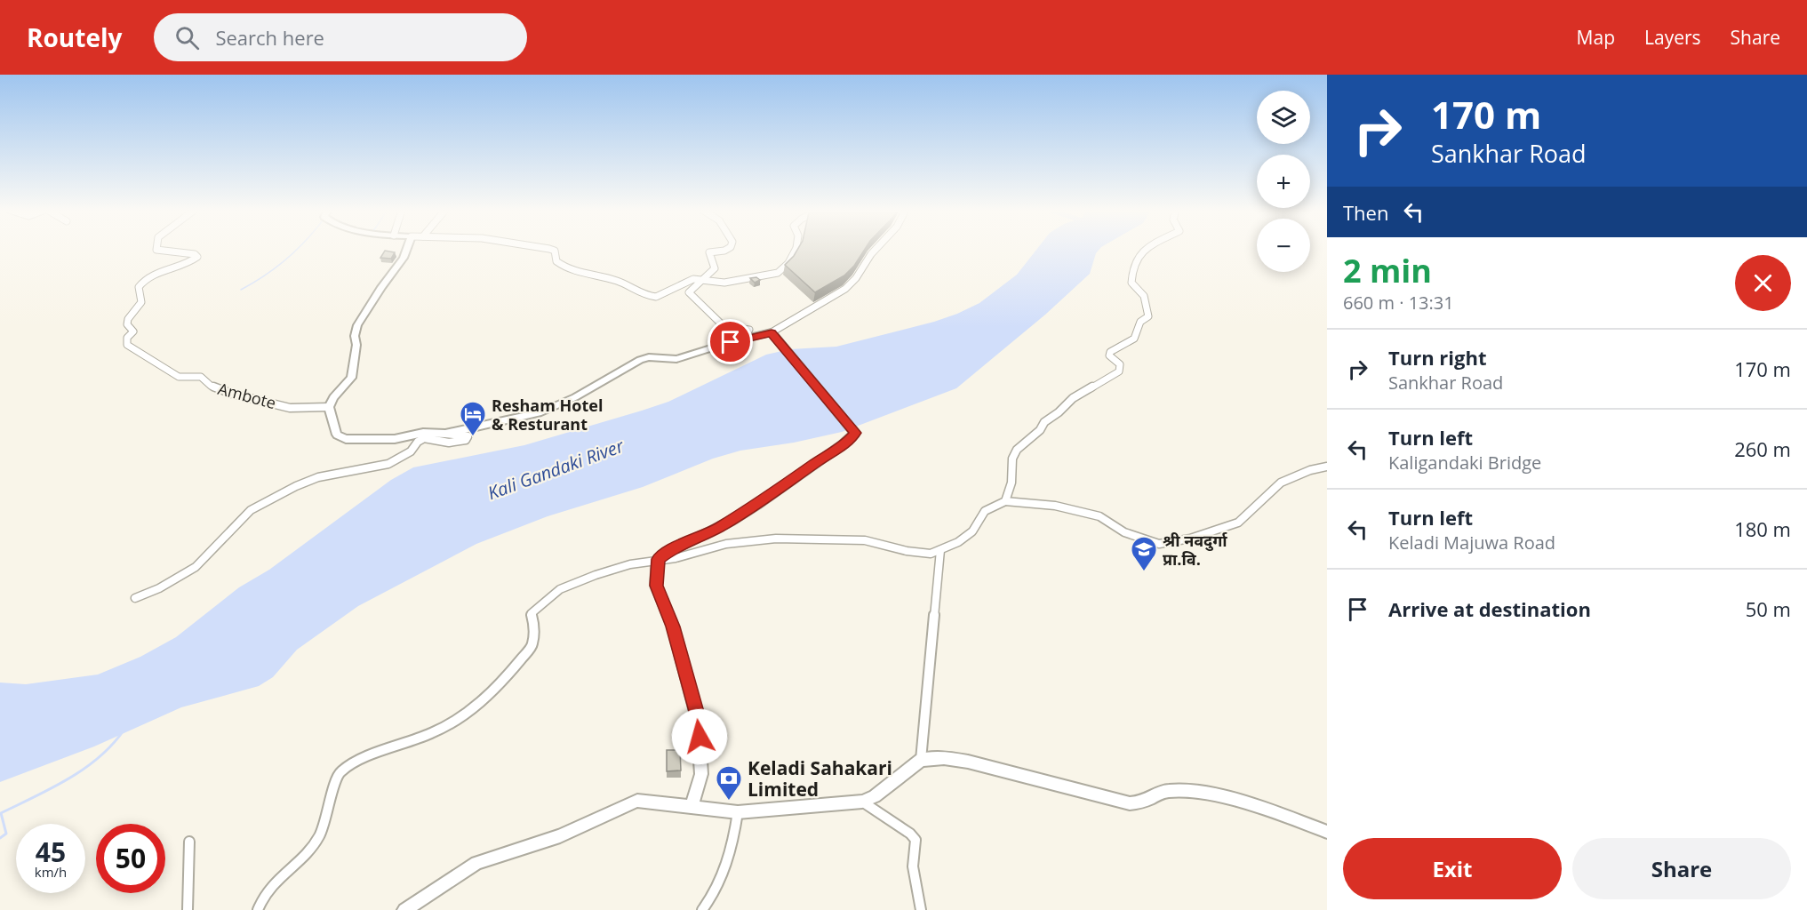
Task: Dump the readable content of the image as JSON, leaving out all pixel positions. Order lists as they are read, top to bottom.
{
  "streets": {
    "street": ["Ambote"]
  },
  "water": ["Kali Gandaki River"],
  "places": {
    "hotel": ["Resham Hotel & Resturant"],
    "school or university": ["श्री नवदुर्गा प्रा.वि."],
    "bank": ["Keladi Sahakari Limited"]
  },
  "page": {
    "header": "Routely",
    "search": "Search here",
    "nav": ["Map", "Layers", "Share"],
    "turn": ["170 m", "Sankhar Road"],
    "map_buttons": ["+", "−"],
    "then": "Then",
    "heading": ["2 min", "660 m · 13:31"],
    "list": [
      {
        "name": "Turn right",
        "note": "Sankhar Road",
        "value": "170 m"
      },
      {
        "name": "Turn left",
        "note": "Kaligandaki Bridge",
        "value": "260 m"
      },
      {
        "name": "Turn left",
        "note": "Keladi Majuwa Road",
        "value": "180 m"
      },
      {
        "name": "Arrive at destination",
        "value": "50 m"
      }
    ],
    "speed": "45 km/h",
    "limit": "50",
    "buttons": ["Exit", "Share"]
  }
}
